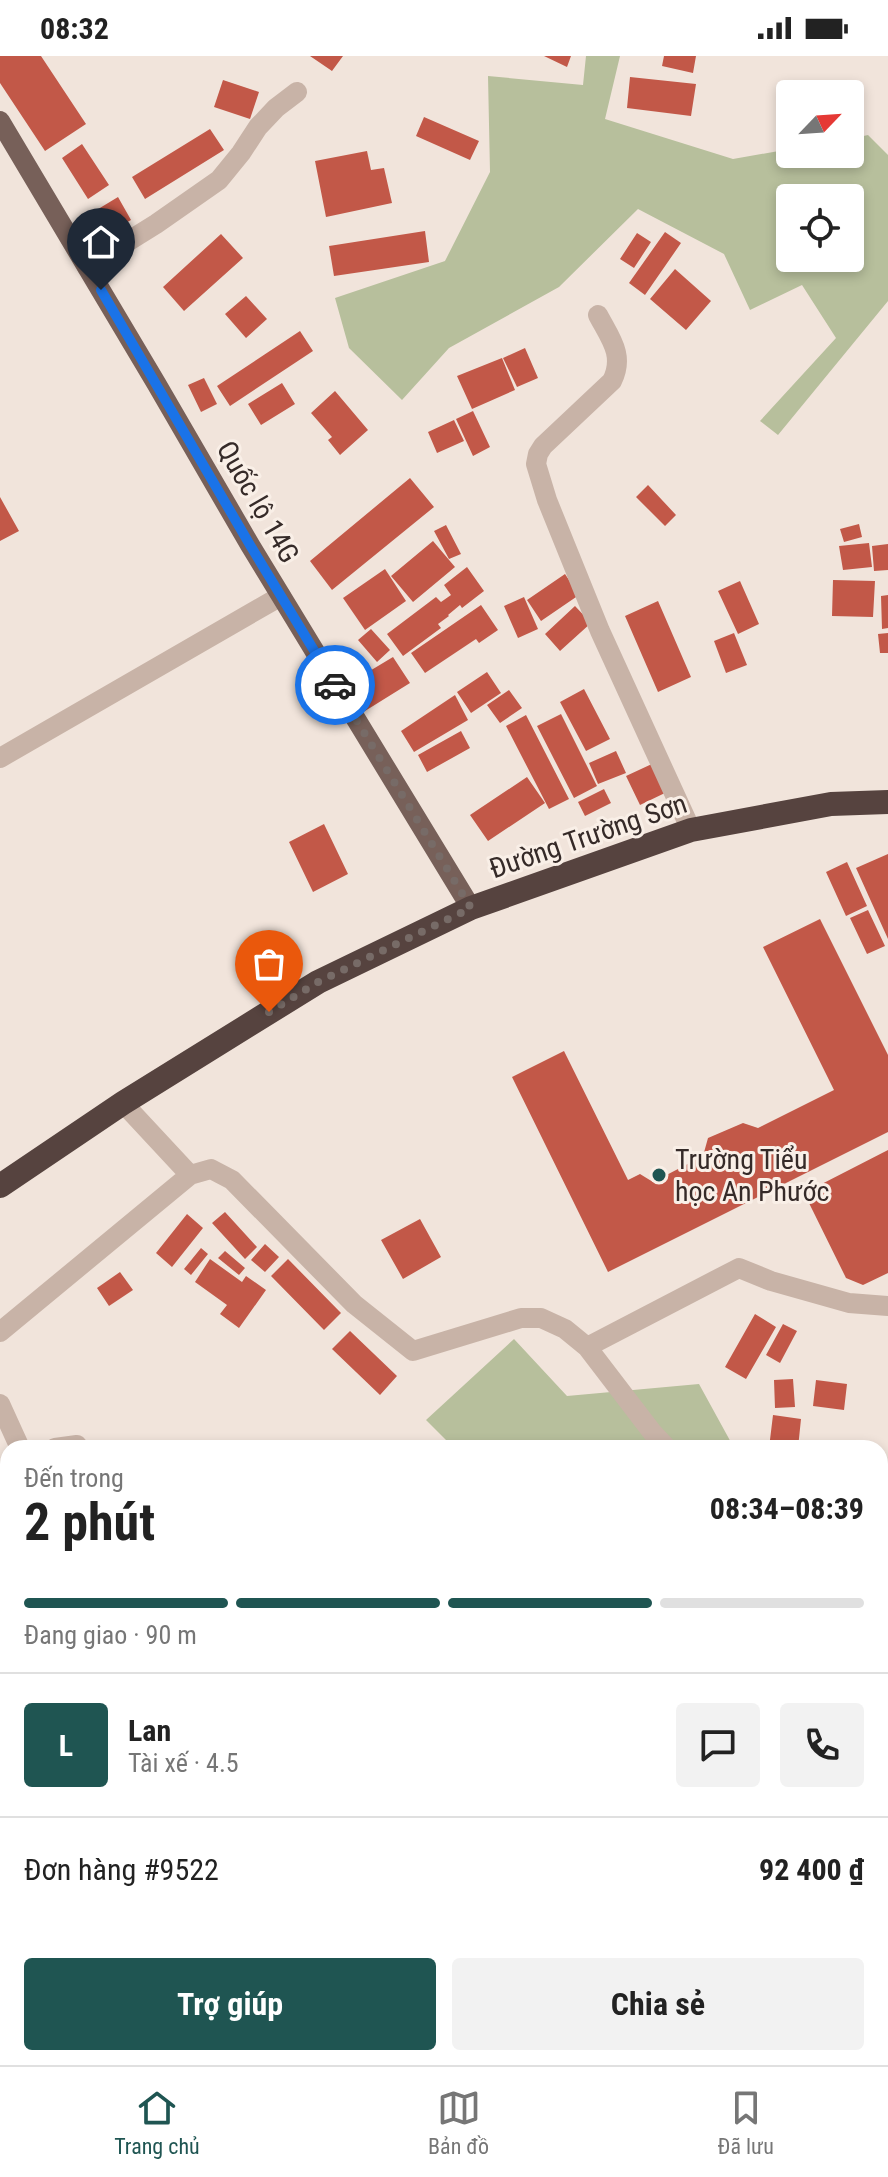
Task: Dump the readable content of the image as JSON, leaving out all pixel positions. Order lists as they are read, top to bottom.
{
  "streets": {
    "highway": ["Đường Trường Sơn"],
    "main road": ["Quốc lộ 14G"]
  },
  "crossings": [
    ["Quốc lộ 14G", "Đường Trường Sơn"]
  ],
  "places": ["Trường Tiểu học An Phước"],
  "north": "top right",
  "page": {
    "status": "08:32",
    "heading": ["2 phút", "Đến trong", "08:34–08:39"],
    "panel": [
      "Lan",
      "Tài xế · 4.5",
      "Đơn hàng #9522",
      "92 400 ₫"
    ],
    "bar": "Đang giao · 90 m",
    "round": "L",
    "buttons": ["Trợ giúp", "Chia sẻ"],
    "tabs": ["Trang chủ", "Bản đồ", "Đã lưu"]
  }
}
